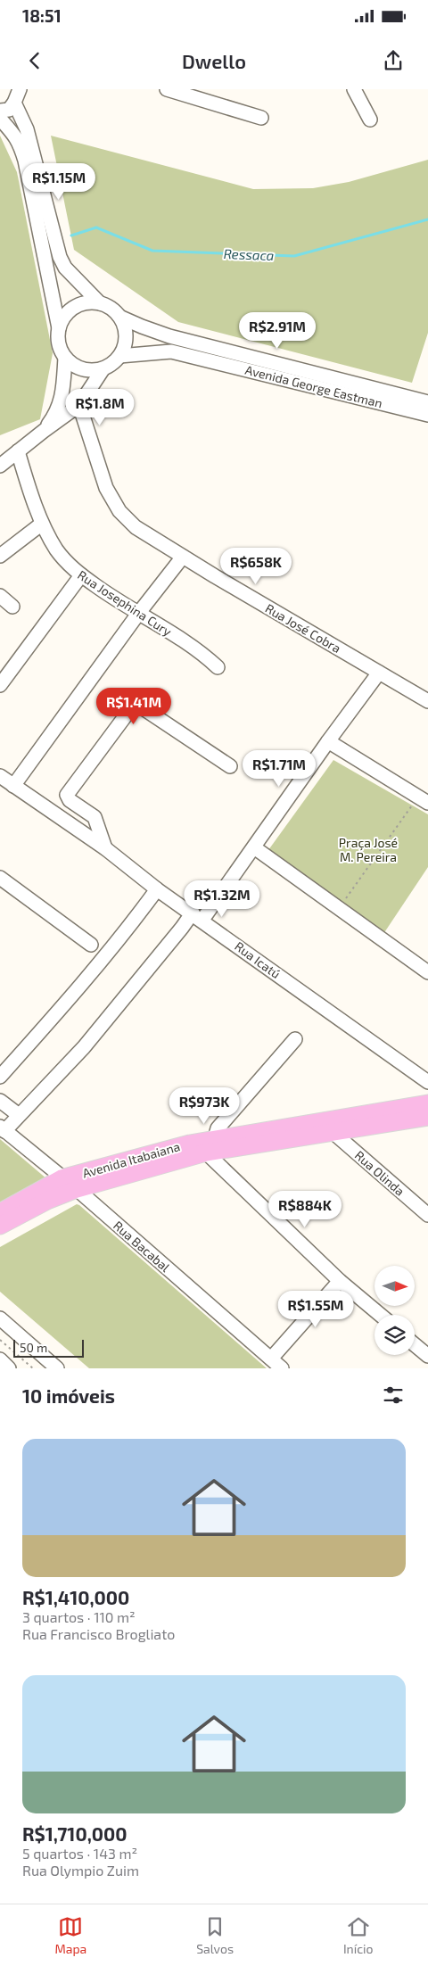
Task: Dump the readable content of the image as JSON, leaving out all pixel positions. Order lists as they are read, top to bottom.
{
  "streets": {
    "main road": ["Avenida Itabaiana"],
    "street": [
      "Avenida George Eastman",
      "Rua Josephina Cury",
      "Rua José Cobra",
      "Rua Icatú",
      "Rua Olinda",
      "Rua Bacabal"
    ]
  },
  "crossings": [
    ["Avenida Itabaiana", "Rua Olinda"],
    ["Avenida Itabaiana", "Rua Bacabal"]
  ],
  "water": ["Ressaca"],
  "parks": ["Praça José M. Pereira"],
  "scale_bar": "50 m",
  "north": "right",
  "page": {
    "status": "18:51",
    "header": "Dwello",
    "price": [
      "R$1.15M",
      "R$2.91M",
      "R$1.8M",
      "R$658K",
      "R$1.41M",
      "R$1.71M",
      "R$1.32M",
      "R$973K",
      "R$884K",
      "R$1.55M"
    ],
    "scale": "50 m",
    "heading": "10 imóveis",
    "list": [
      {
        "name": "R$1,410,000",
        "note": "3 quartos · 110 m² · Rua Francisco Brogliato"
      },
      {
        "name": "R$1,710,000",
        "note": "5 quartos · 143 m² · Rua Olympio Zuim"
      }
    ],
    "tabs": ["Mapa", "Salvos", "Início"]
  }
}
